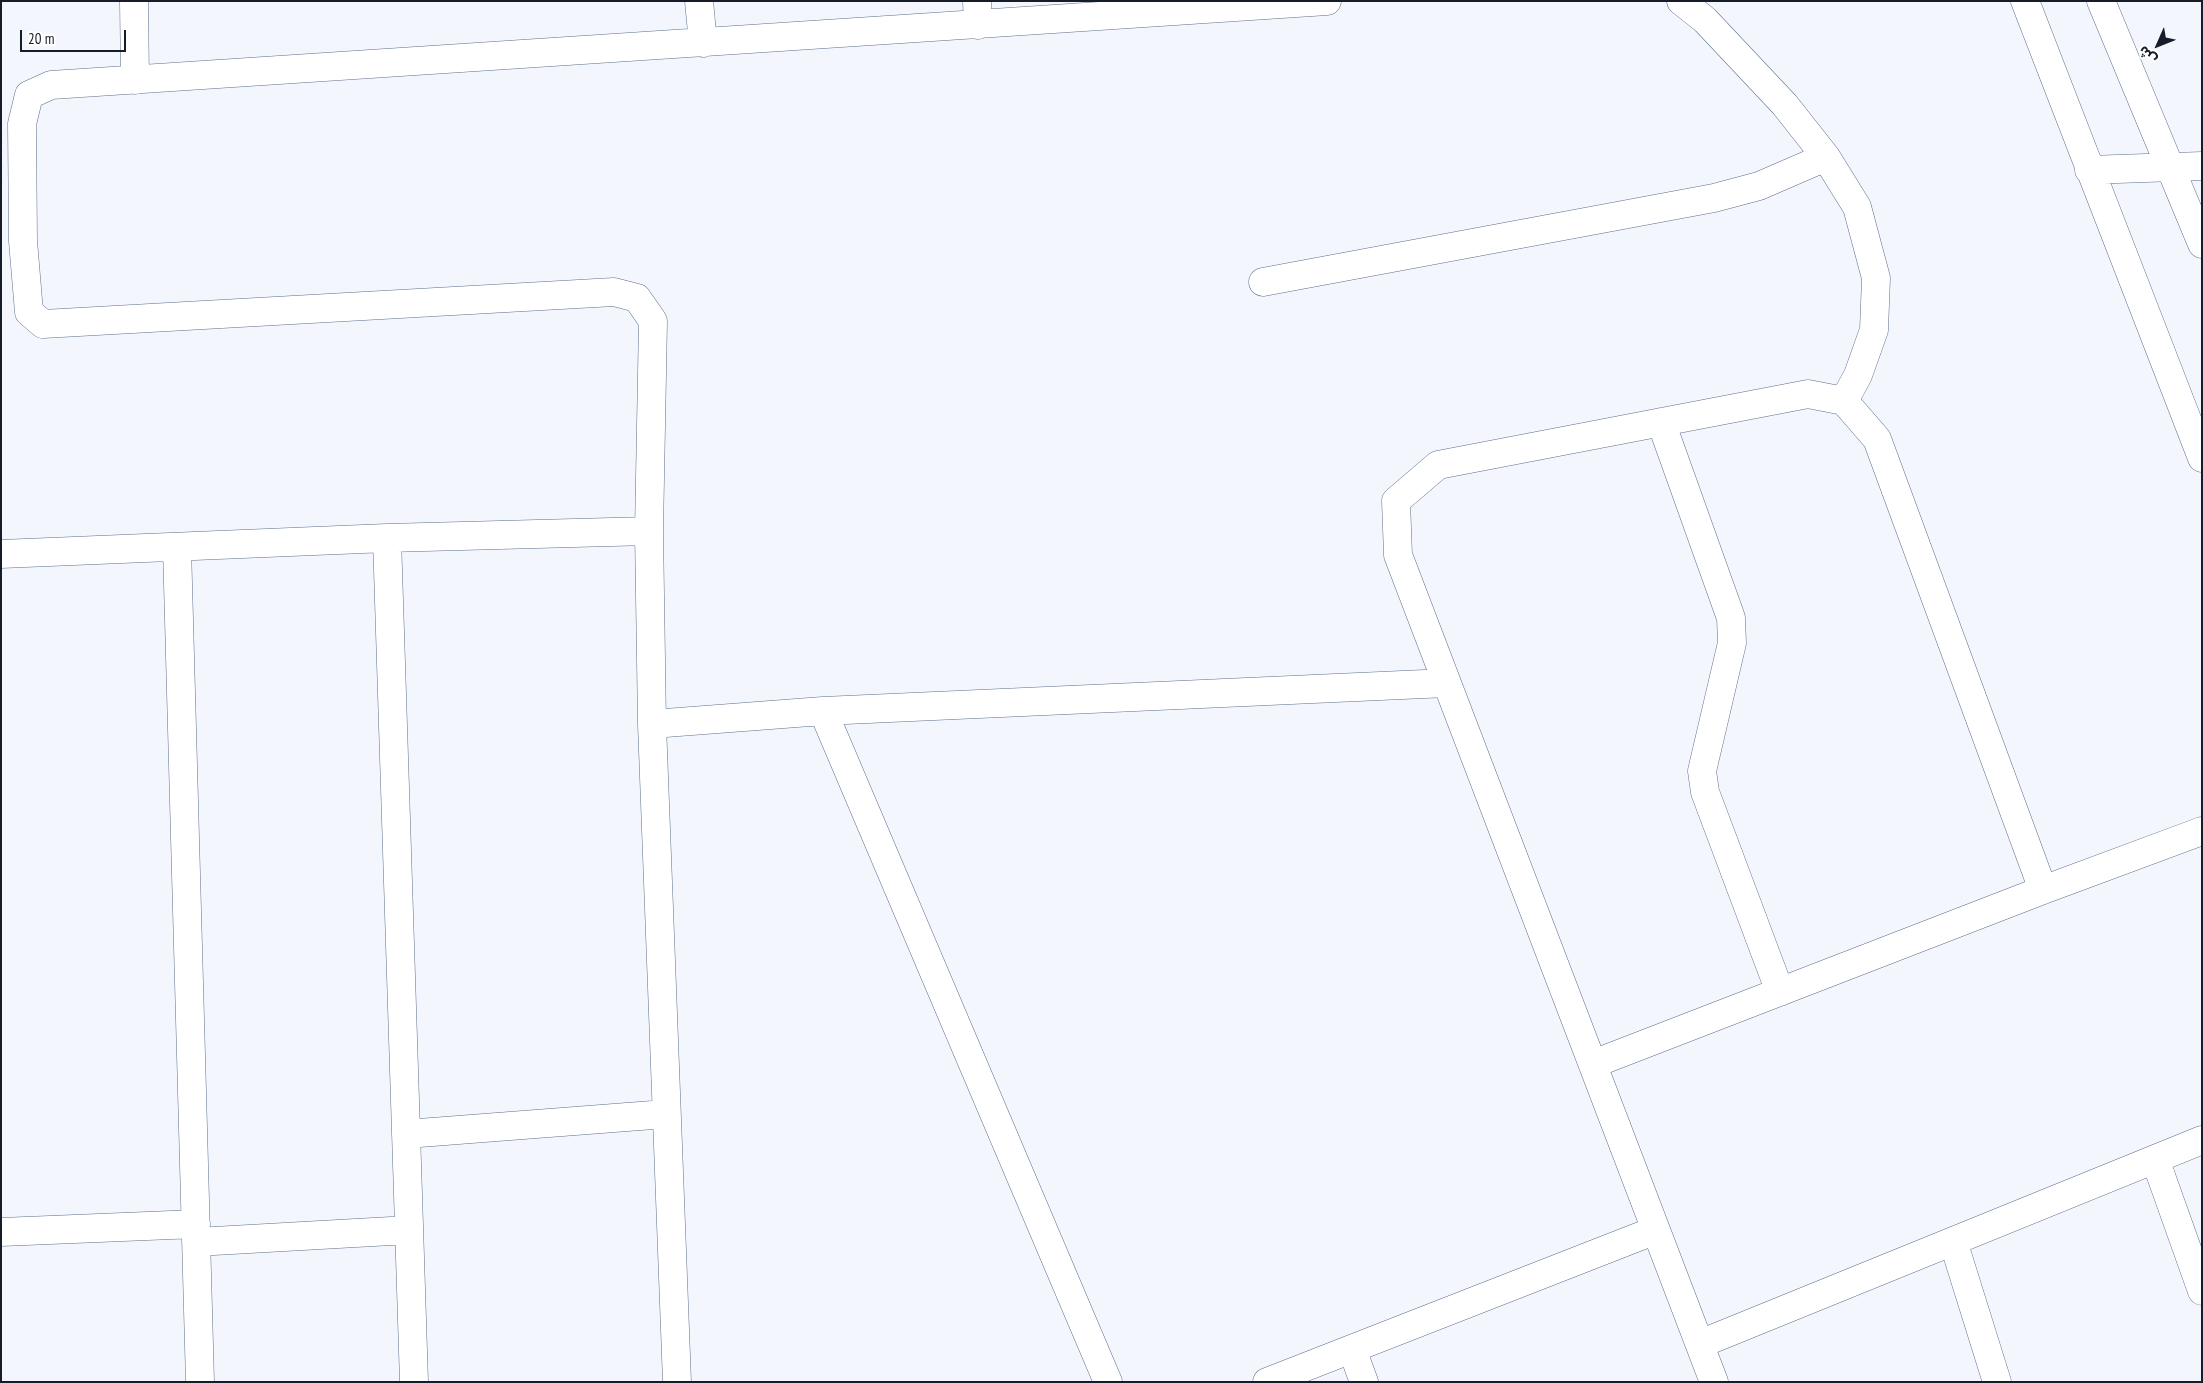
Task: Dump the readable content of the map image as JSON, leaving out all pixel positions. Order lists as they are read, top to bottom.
{
  "scale_bar": "20 m",
  "north": "bottom left"
}
